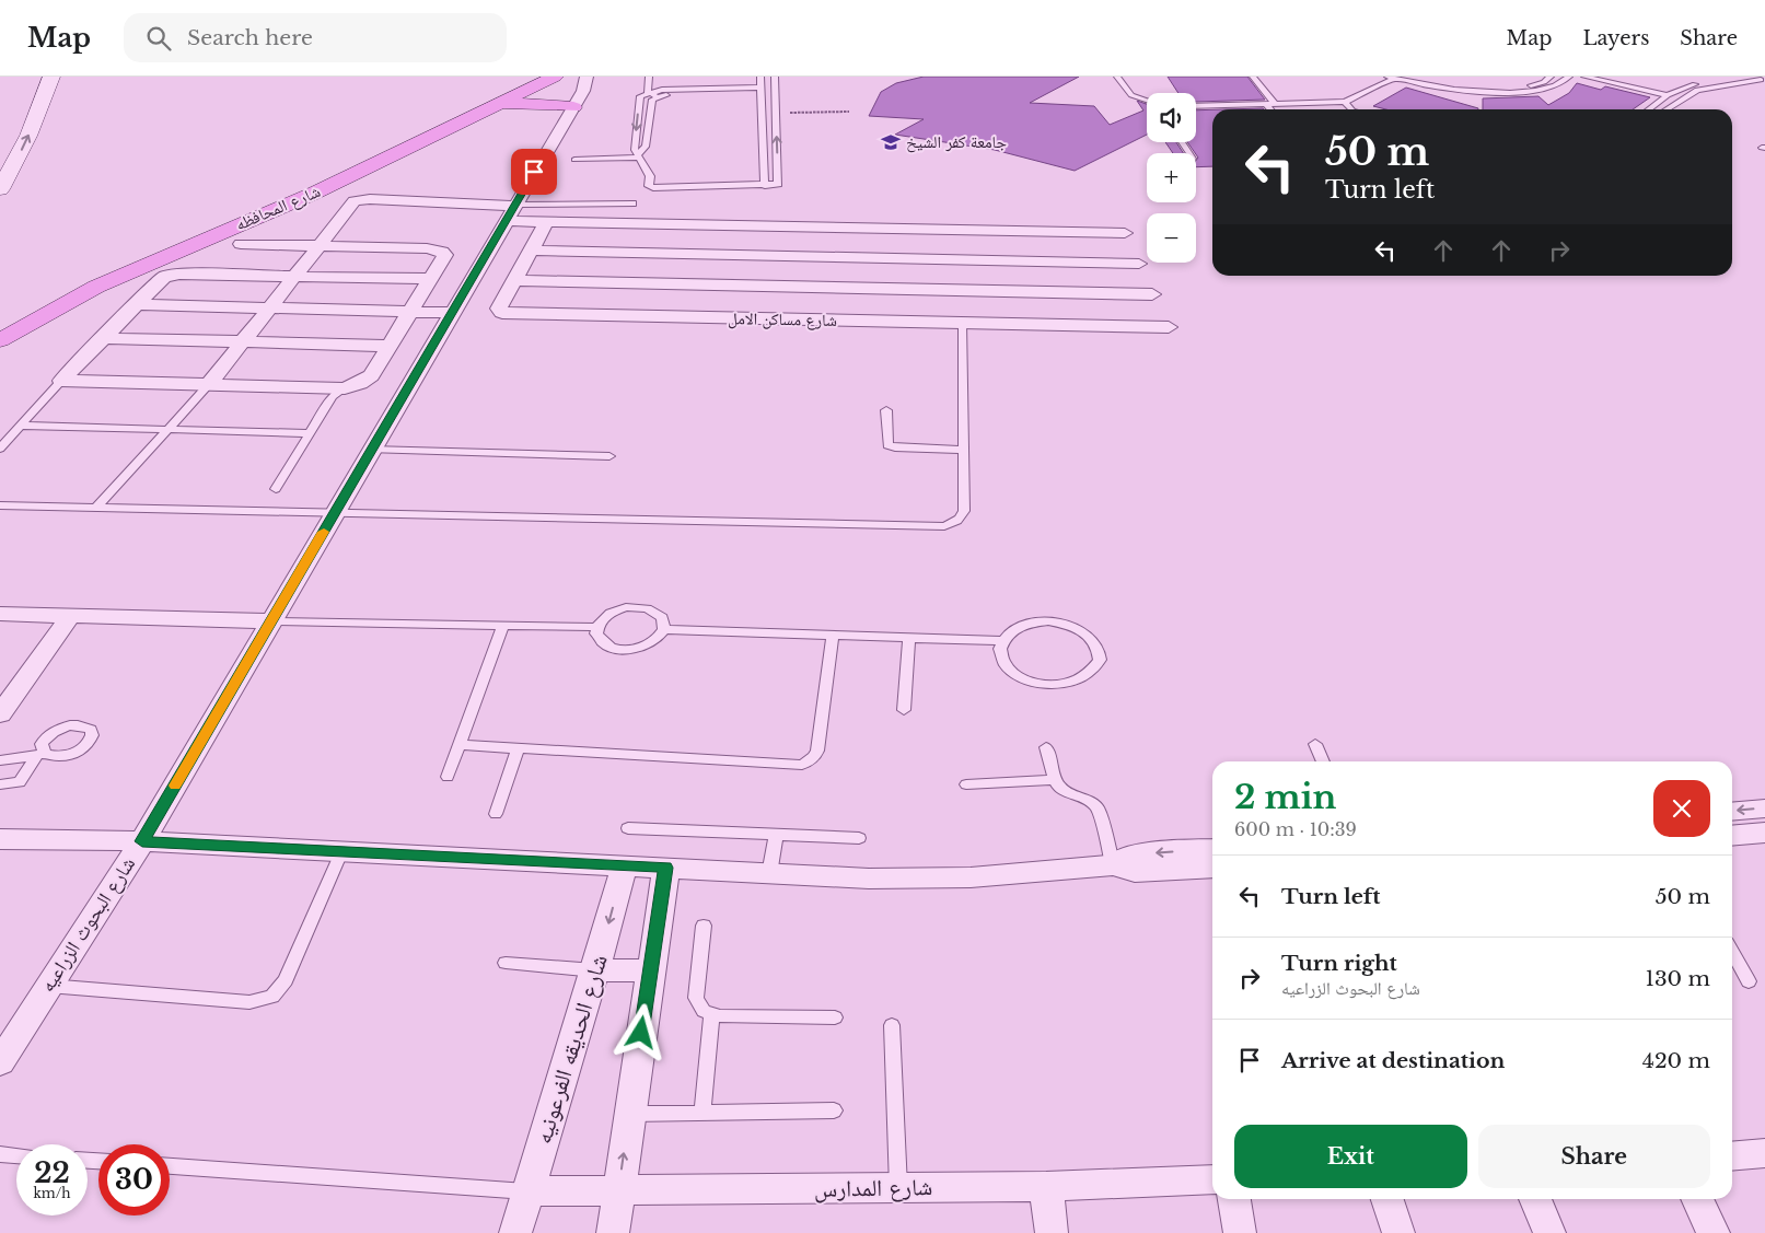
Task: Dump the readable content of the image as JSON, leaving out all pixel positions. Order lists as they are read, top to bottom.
{
  "streets": {
    "main road": ["شارع المحافظه"],
    "street": [
      "شارع مساكن الامل",
      "شارع البحوث الزراعيه",
      "شارع الحديقه الفرعونيه",
      "شارع المدارس"
    ]
  },
  "crossings": [
    ["شارع الحديقه الفرعونيه", "شارع المدارس"]
  ],
  "places": {
    "school or university": ["جامعة كفر الشيخ"]
  },
  "page": {
    "header": "Map",
    "search": "Search here",
    "nav": ["Map", "Layers", "Share"],
    "map_buttons": ["+", "−"],
    "turn": ["50 m", "Turn left"],
    "heading": ["2 min", "600 m · 10:39"],
    "list": [
      {
        "name": "Turn left",
        "value": "50 m"
      },
      {
        "name": "Turn right",
        "note": "شارع البحوث الزراعيه",
        "value": "130 m"
      },
      {
        "name": "Arrive at destination",
        "value": "420 m"
      }
    ],
    "buttons": ["Exit", "Share"],
    "speed": "22 km/h",
    "limit": "30"
  }
}
